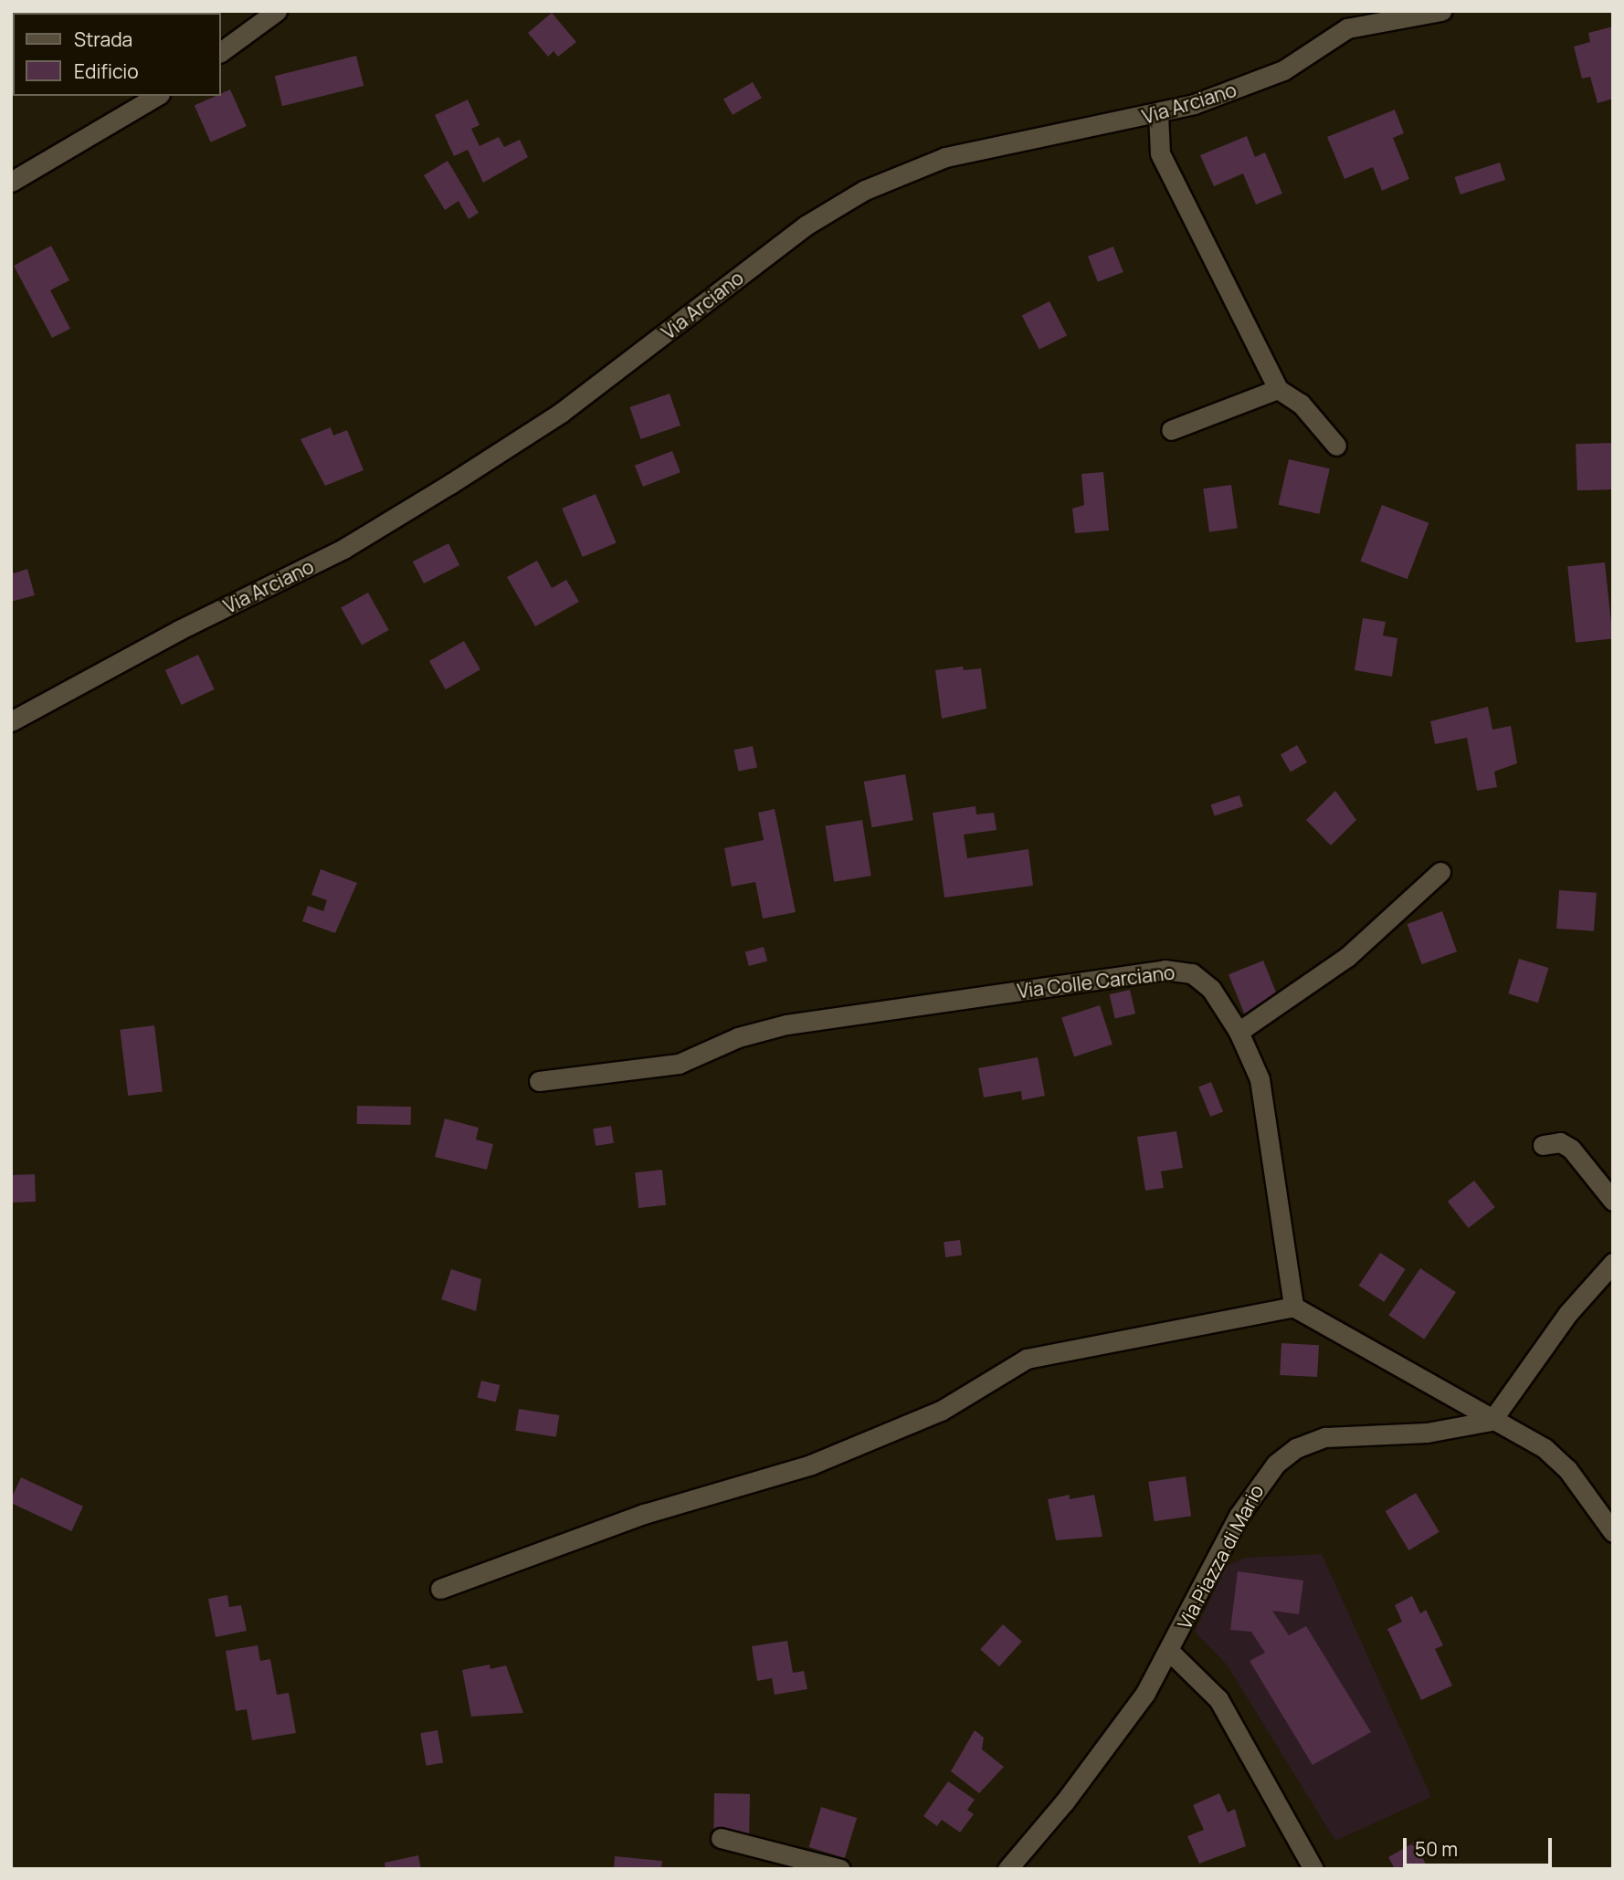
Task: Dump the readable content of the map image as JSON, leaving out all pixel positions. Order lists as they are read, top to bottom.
{
  "streets": {
    "street": ["Via Arciano", "Via Colle Carciano", "Via Piazza di Mario"]
  },
  "legend": ["Strada", "Edificio"],
  "scale_bar": "50 m"
}
